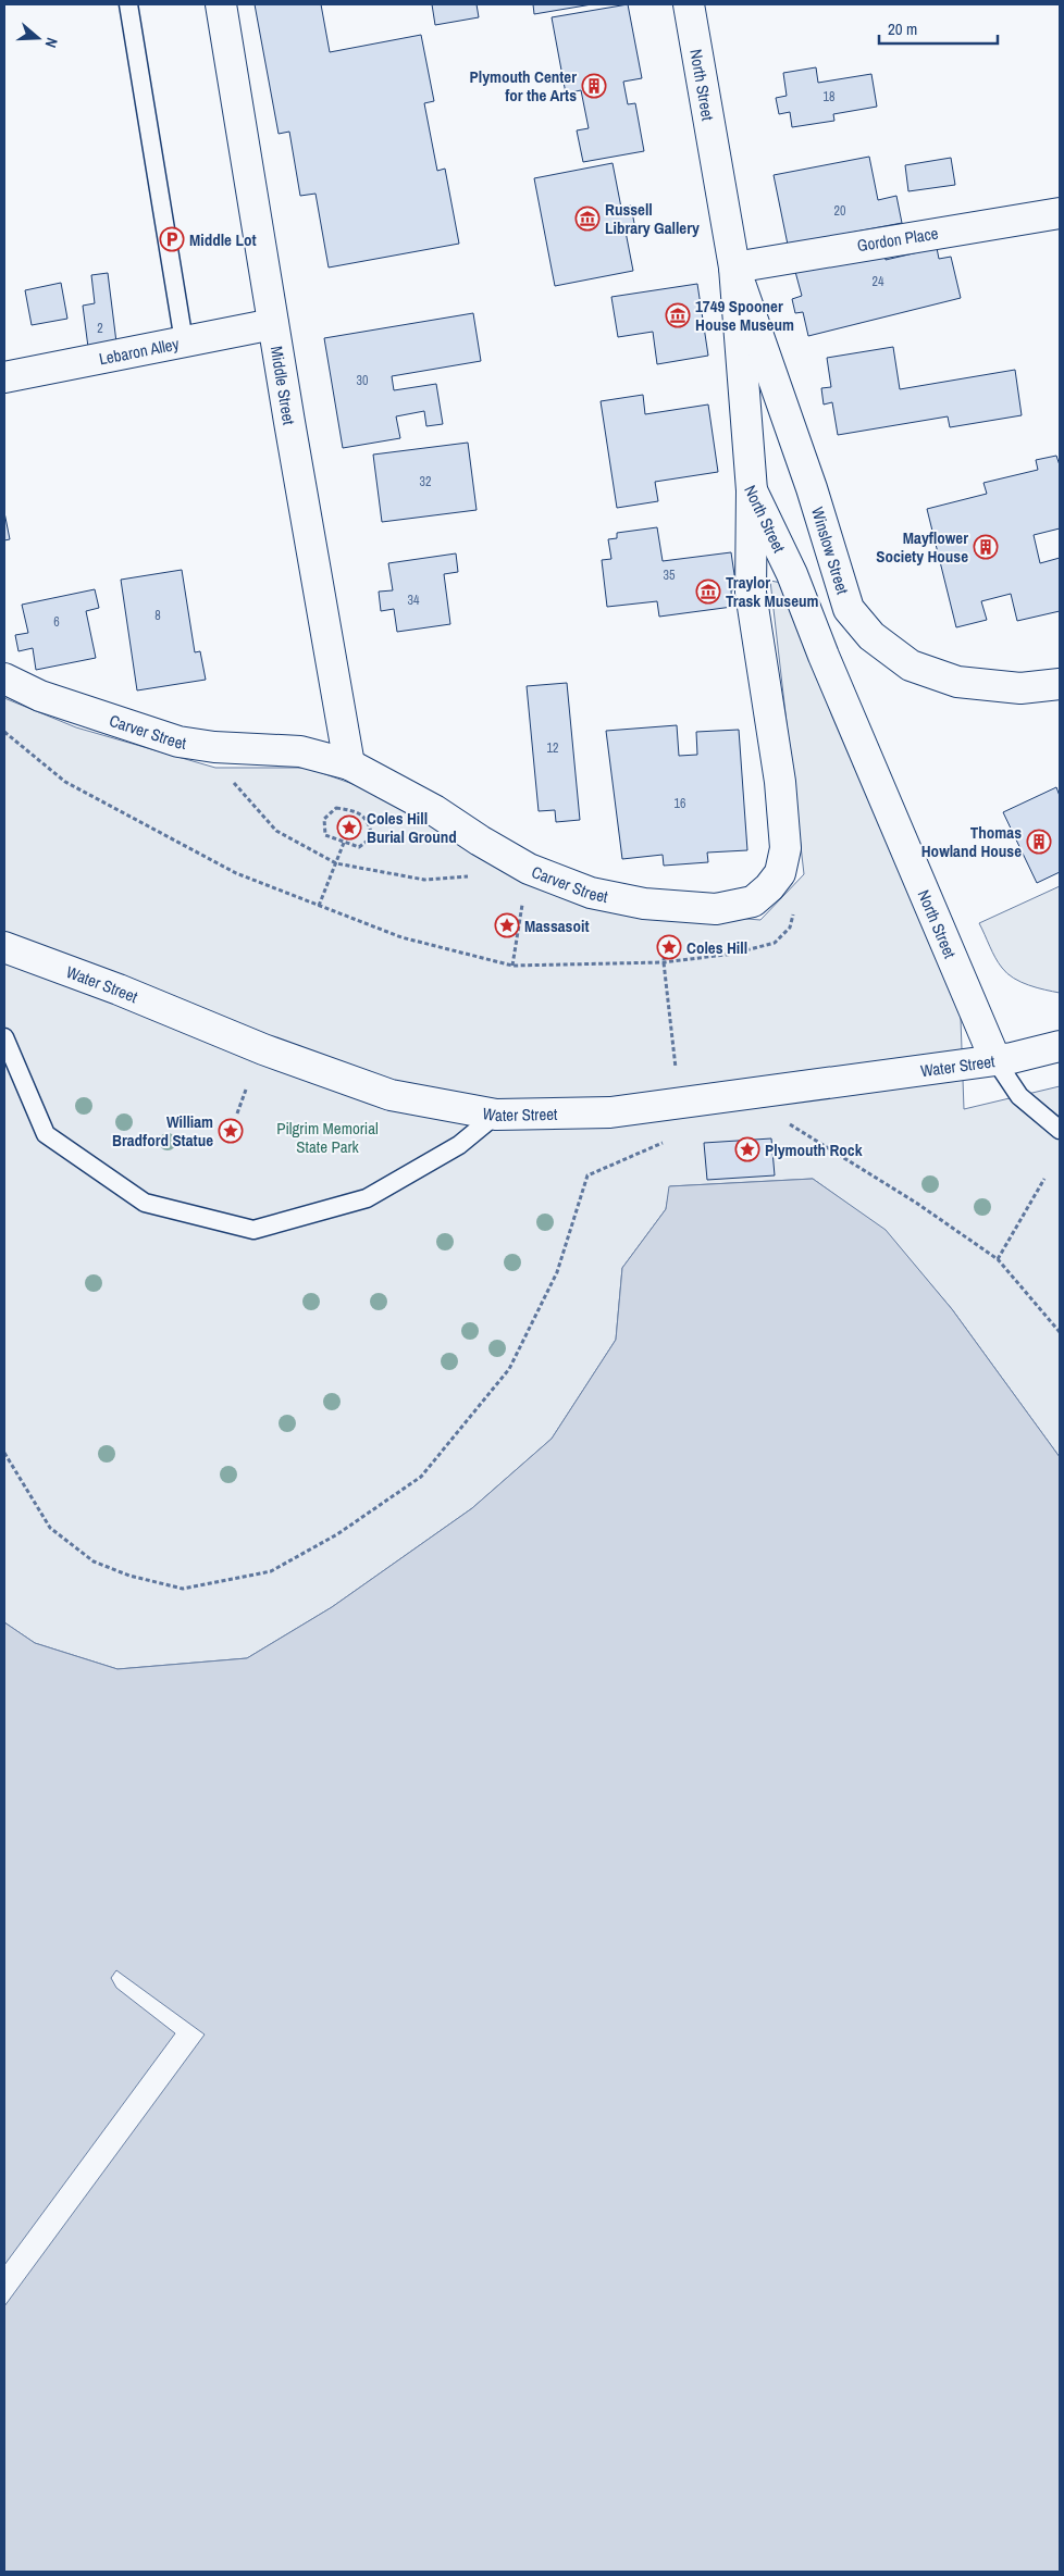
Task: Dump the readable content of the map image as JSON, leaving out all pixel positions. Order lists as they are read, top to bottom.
{
  "streets": {
    "street": [
      "North Street",
      "Gordon Place",
      "Lebaron Alley",
      "Middle Street",
      "Winslow Street",
      "Carver Street",
      "Water Street"
    ]
  },
  "crossings": [
    ["North Street", "Gordon Place"],
    ["North Street", "Winslow Street"],
    ["North Street", "Carver Street"],
    ["North Street", "Water Street"],
    ["Gordon Place", "Winslow Street"],
    ["Lebaron Alley", "Middle Street"],
    ["Middle Street", "Carver Street"]
  ],
  "parks": ["Pilgrim Memorial State Park"],
  "places": {
    "building": ["Plymouth Center for the Arts", "Mayflower Society House", "Thomas Howland House"],
    "museum": ["Russell Library Gallery", "1749 Spooner House Museum", "Traylor Trask Museum"],
    "parking": ["Middle Lot"],
    "place": [
      "Coles Hill Burial Ground",
      "Massasoit",
      "Coles Hill",
      "William Bradford Statue",
      "Plymouth Rock"
    ]
  },
  "house_numbers": [
    "18",
    "20",
    "24",
    "2",
    "30",
    "32",
    "35",
    "34",
    "8",
    "6",
    "12",
    "16"
  ],
  "scale_bar": "20 m",
  "north": "right"
}
